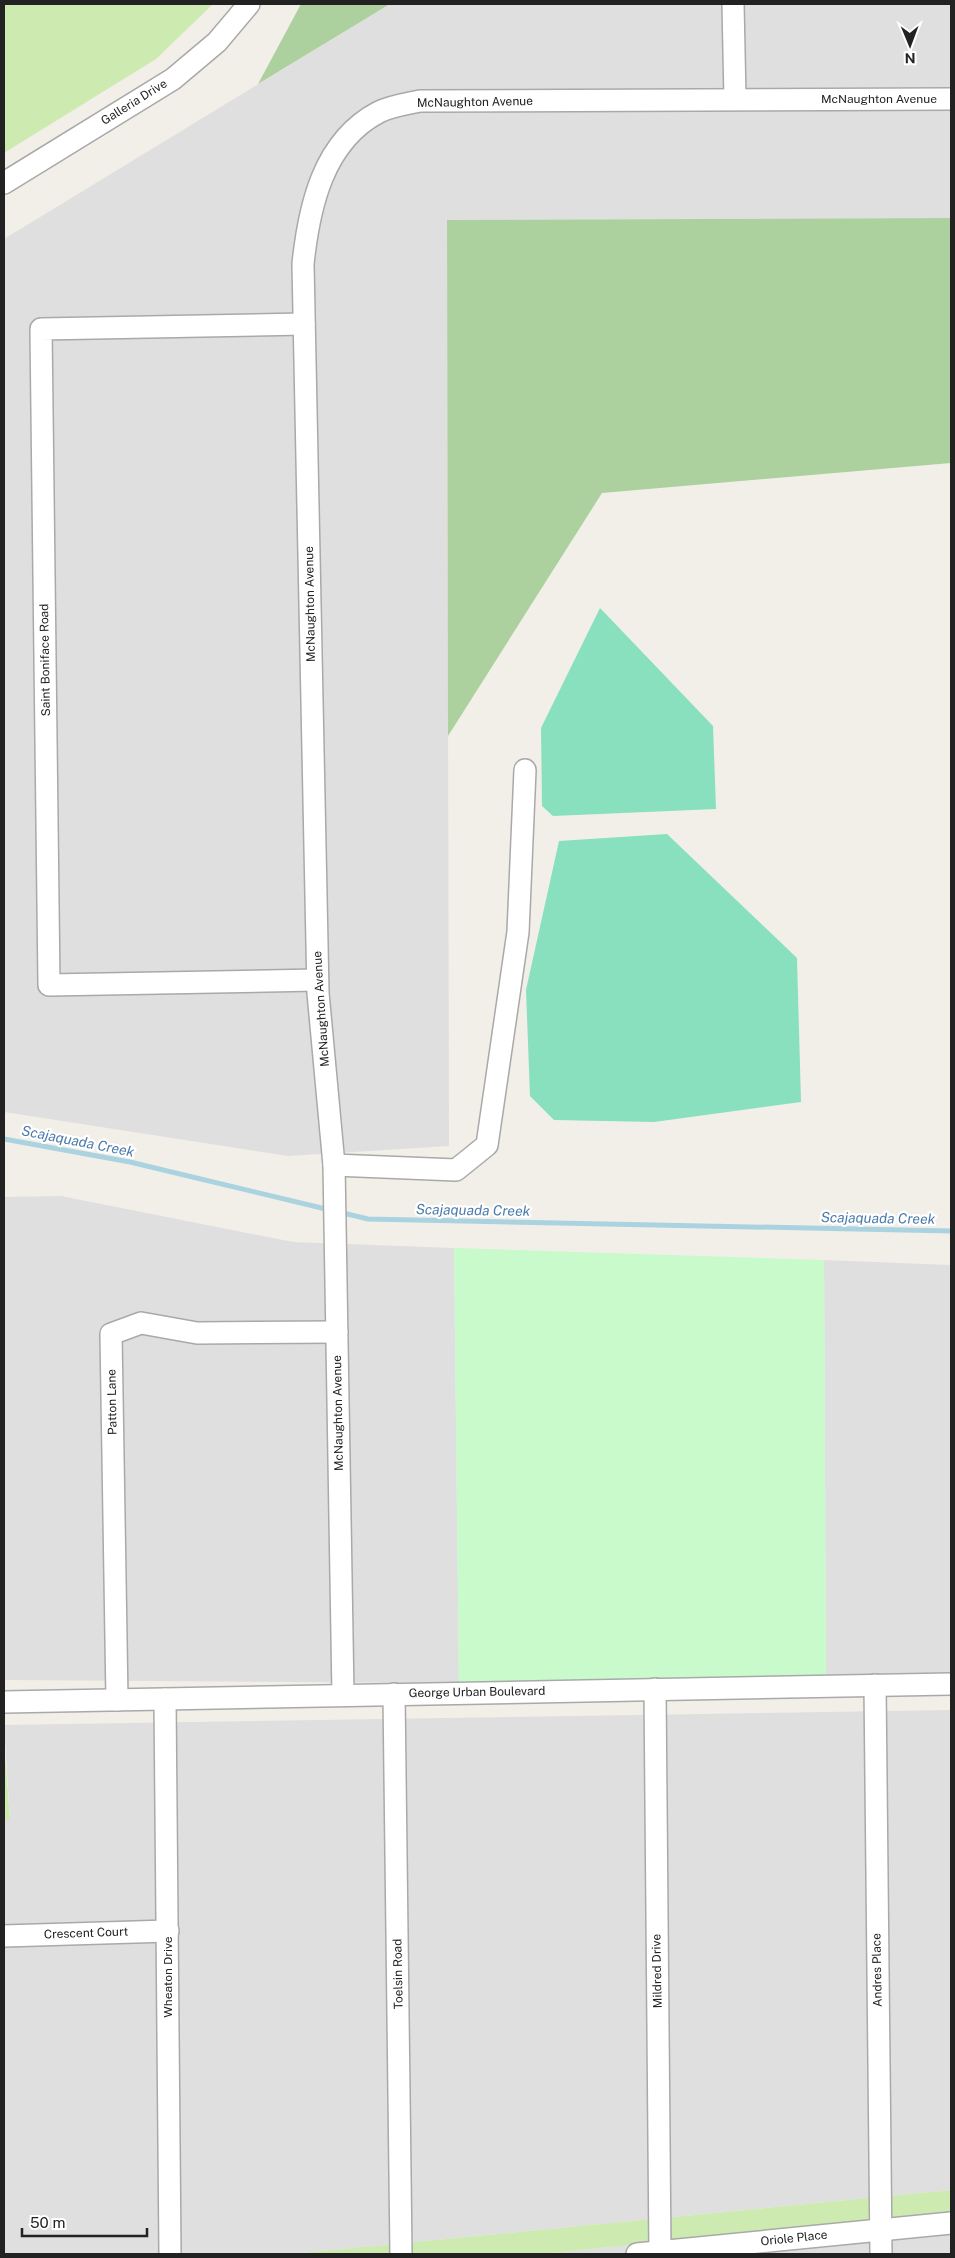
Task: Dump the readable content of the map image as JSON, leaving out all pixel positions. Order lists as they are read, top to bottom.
{
  "streets": {
    "street": [
      "McNaughton Avenue",
      "Galleria Drive",
      "Saint Boniface Road",
      "Patton Lane",
      "George Urban Boulevard",
      "Crescent Court",
      "Andres Place",
      "Mildred Drive",
      "Toelsin Road",
      "Wheaton Drive",
      "Oriole Place"
    ]
  },
  "crossings": [
    ["McNaughton Avenue", "Saint Boniface Road"],
    ["McNaughton Avenue", "Patton Lane"],
    ["McNaughton Avenue", "George Urban Boulevard"],
    ["Patton Lane", "George Urban Boulevard"],
    ["George Urban Boulevard", "Andres Place"],
    ["George Urban Boulevard", "Mildred Drive"],
    ["George Urban Boulevard", "Toelsin Road"],
    ["George Urban Boulevard", "Wheaton Drive"],
    ["Crescent Court", "Wheaton Drive"],
    ["Andres Place", "Oriole Place"],
    ["Mildred Drive", "Oriole Place"]
  ],
  "water": ["Scajaquada Creek"],
  "scale_bar": "50 m",
  "north": "bottom"
}
